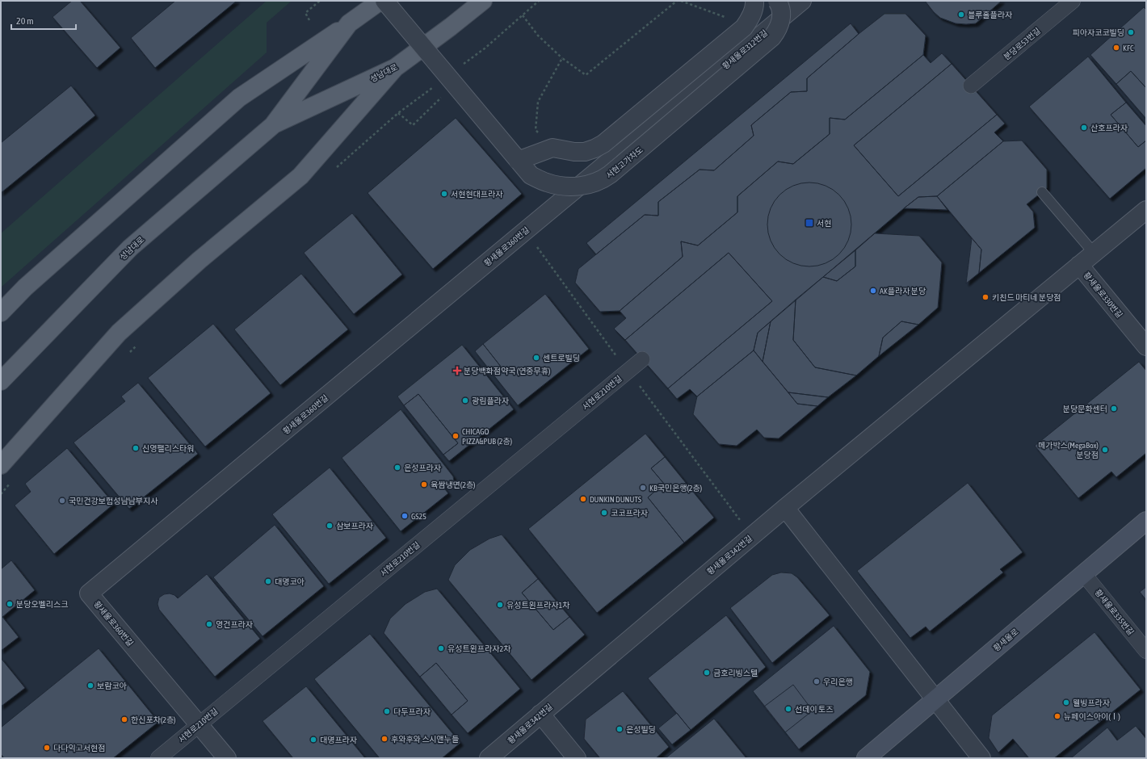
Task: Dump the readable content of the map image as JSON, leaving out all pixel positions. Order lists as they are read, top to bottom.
{
  "streets": {
    "main road": ["성남대로", "황새울로"],
    "street": [
      "분당로53번길",
      "황새울로312번길",
      "서현고가차도",
      "황새울로360번길",
      "황새울로330번길",
      "서현로210번길",
      "황새울로342번길",
      "황새울로335번길"
    ]
  },
  "crossings": [
    ["황새울로312번길", "황새울로360번길"],
    ["황새울로360번길", "서현로210번길"],
    ["황새울로330번길", "황새울로342번길"],
    ["황새울로335번길", "황새울로"]
  ],
  "places": {
    "other": [
      "블루홀플라자",
      "피아자코코빌딩",
      "KFC",
      "산호프라자",
      "서현현대프라자",
      "AK플라자 분당",
      "키친드 마티네 분당점",
      "센트로빌딩",
      "광림플라자",
      "분당문화센터",
      "CHICAGO PIZZA&PUB (2층)",
      "신영팰리스타워",
      "메가박스(MegaBox) 분당점",
      "은성프라자",
      "육쌈냉면(2층)",
      "KB국민은행(2층)",
      "DUNKIN DUNUTS",
      "국민건강보험성남남부지사",
      "코코프라자",
      "GS25",
      "삼보프라자",
      "대명코아",
      "분당오벨리스크",
      "유성트윈프라자1차",
      "영건프라자",
      "유성트윈프라자2차",
      "금호리빙스텔",
      "우리은행",
      "보람코아",
      "웰빙프라자",
      "선데이 토즈",
      "다두프라자",
      "뉴페이스아이(Ⅰ)",
      "한신포차(2층)",
      "은성빌딩",
      "후와후와 스시앤누들",
      "대명프라자",
      "다다익고서현점"
    ],
    "transit": ["서현"],
    "health": ["분당백화점약국 (연중무휴)"]
  },
  "scale_bar": "20 m"
}
